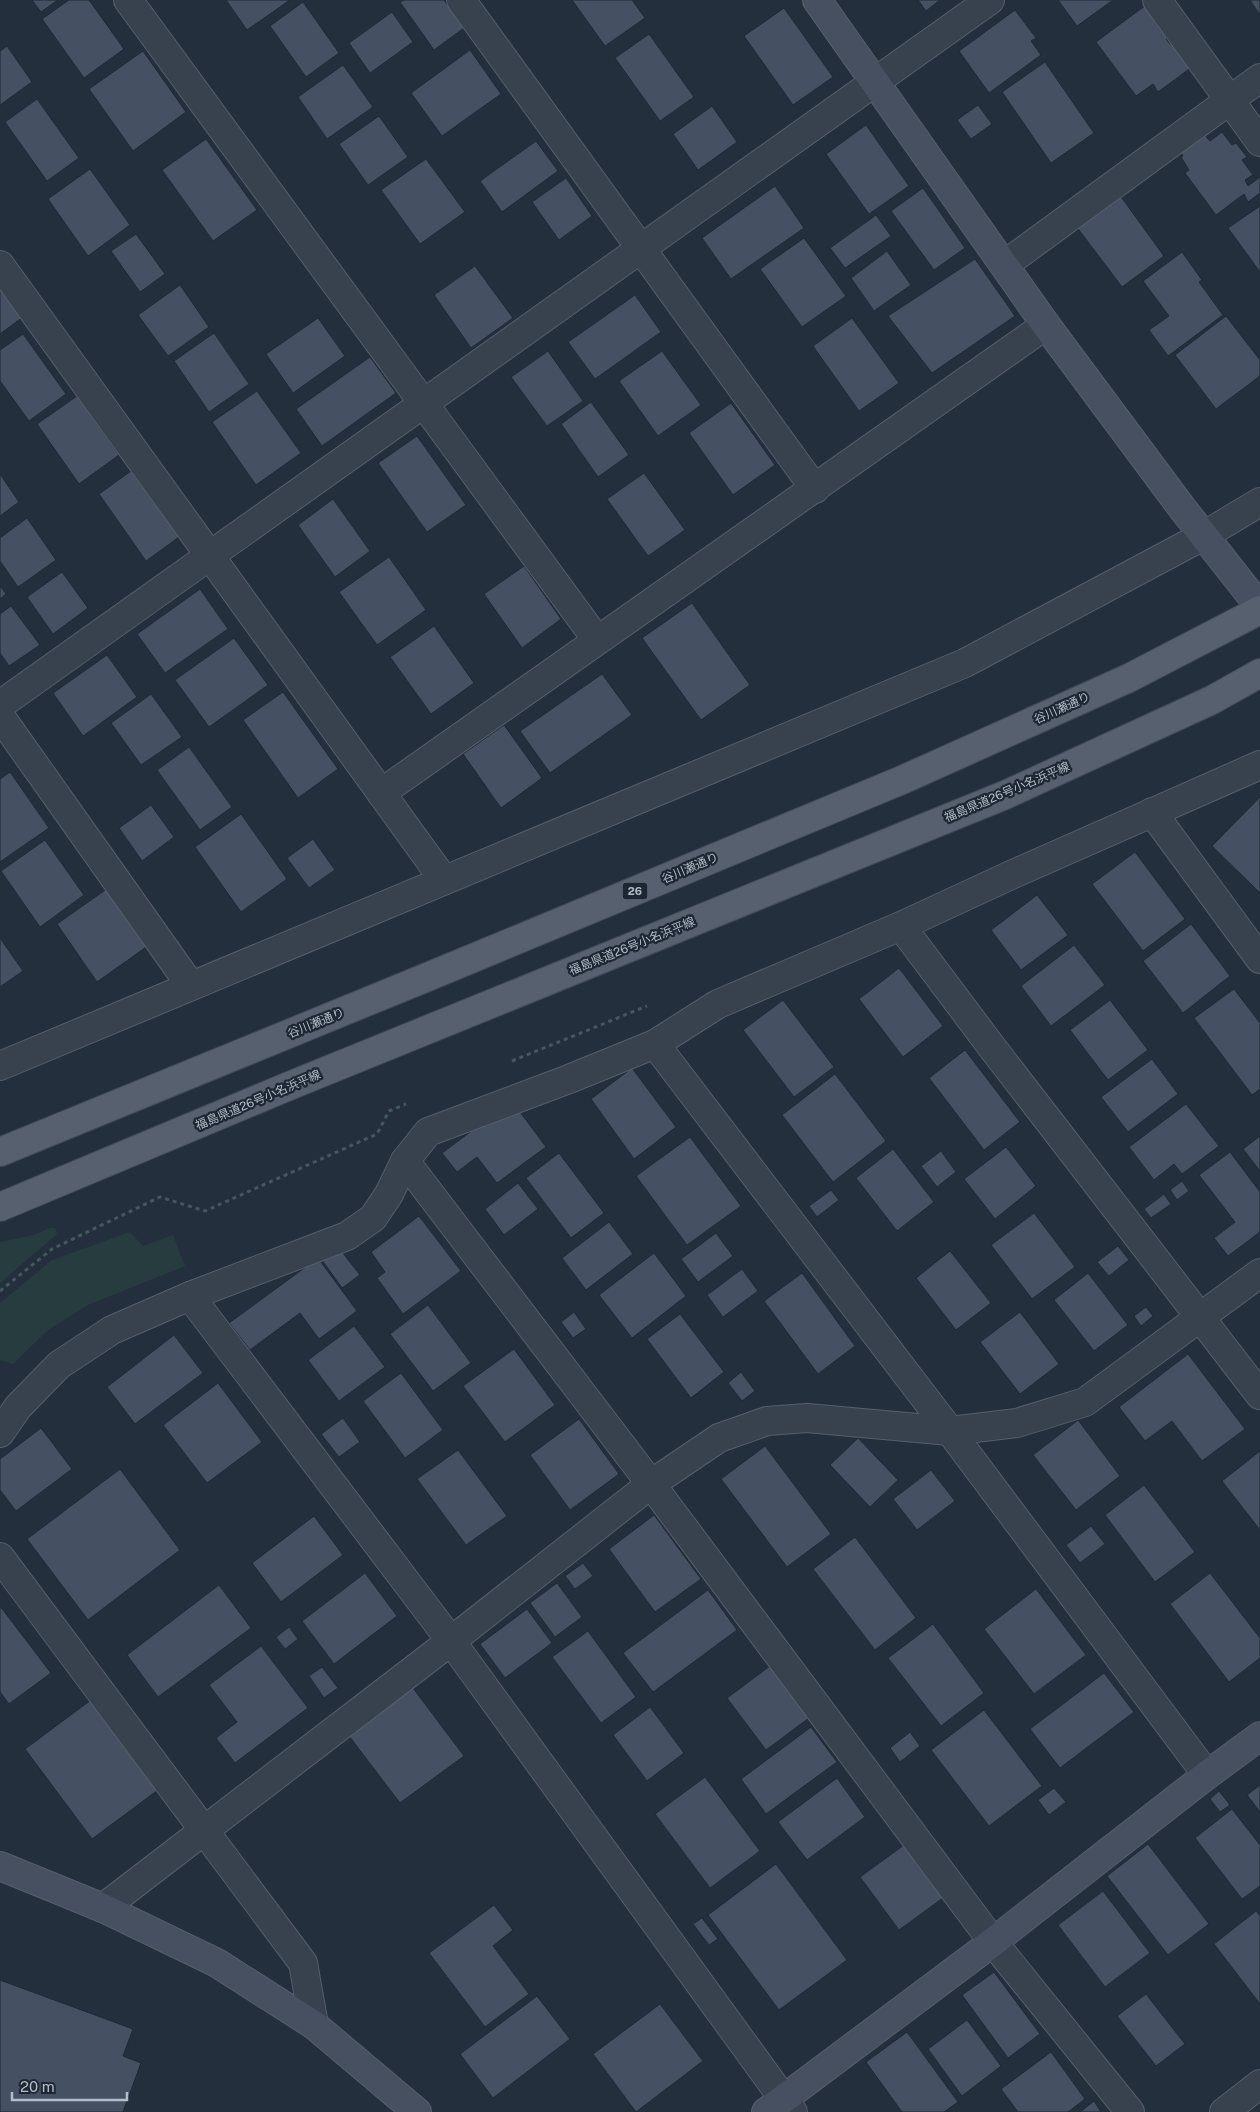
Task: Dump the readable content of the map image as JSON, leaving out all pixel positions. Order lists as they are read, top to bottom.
{
  "streets": {
    "main road": ["谷川瀬通り", "福島県道26号小名浜平線", "26"]
  },
  "scale_bar": "20 m"
}
